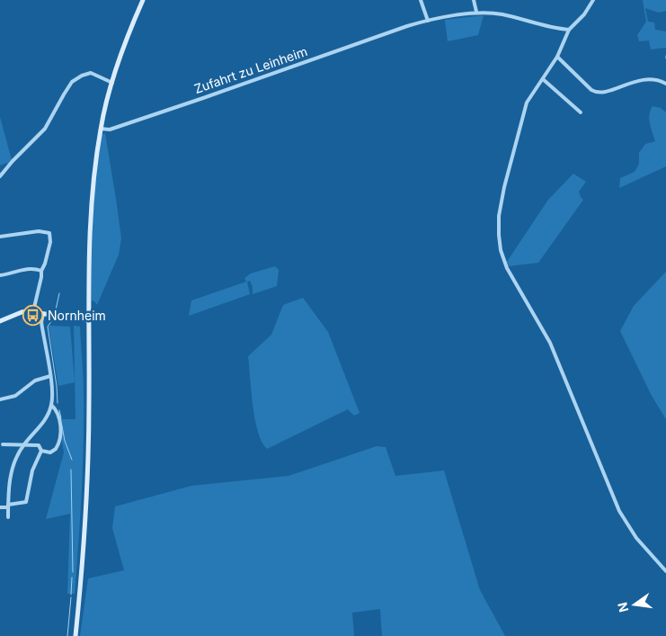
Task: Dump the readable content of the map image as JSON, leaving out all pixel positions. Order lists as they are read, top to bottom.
{
  "streets": {
    "street": ["Zufahrt zu Leinheim"]
  },
  "places": {
    "bus stop": ["Nornheim"]
  },
  "north": "left"
}
